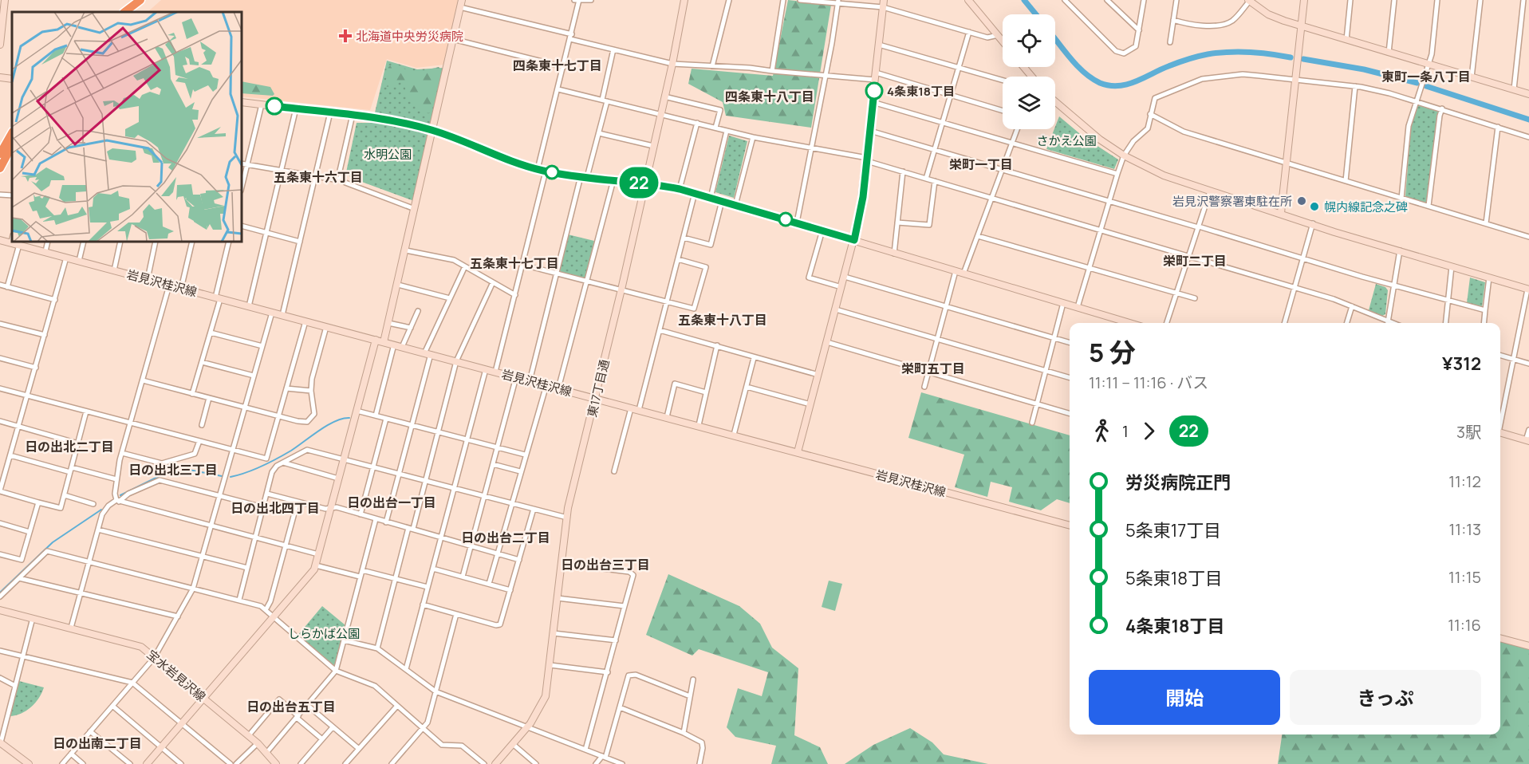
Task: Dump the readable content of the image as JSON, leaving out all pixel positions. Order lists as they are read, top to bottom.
{
  "streets": {
    "street": ["岩見沢桂沢線", "東17丁目通", "宝水岩見沢線"]
  },
  "crossings": [
    ["岩見沢桂沢線", "東17丁目通"]
  ],
  "districts": [
    "四条東十七丁目",
    "東町一条八丁目",
    "四条東十八丁目",
    "栄町一丁目",
    "五条東十六丁目",
    "栄町二丁目",
    "五条東十七丁目",
    "五条東十八丁目",
    "栄町五丁目",
    "日の出北二丁目",
    "日の出北三丁目",
    "日の出台一丁目",
    "日の出北四丁目",
    "日の出台二丁目",
    "日の出台三丁目",
    "日の出台五丁目",
    "日の出南二丁目"
  ],
  "parks": ["さかえ公園", "水明公園", "しらかば公園"],
  "places": {
    "health": ["北海道中央労災病院"],
    "other": ["4条東18丁目", "岩見沢警察署東駐在所", "幌内線記念之碑"]
  },
  "lines": ["bus line 22"],
  "page": {
    "on_map": "22",
    "heading": ["5 分", "11:11 – 11:16 · バス", "¥312"],
    "legs": ["1", "22", "3駅"],
    "list": [
      {
        "name": "労災病院正門",
        "value": "11:12"
      },
      {
        "name": "5条東17丁目",
        "value": "11:13"
      },
      {
        "name": "5条東18丁目",
        "value": "11:15"
      },
      {
        "name": "4条東18丁目",
        "value": "11:16"
      }
    ],
    "buttons": ["開始", "きっぷ"]
  }
}
